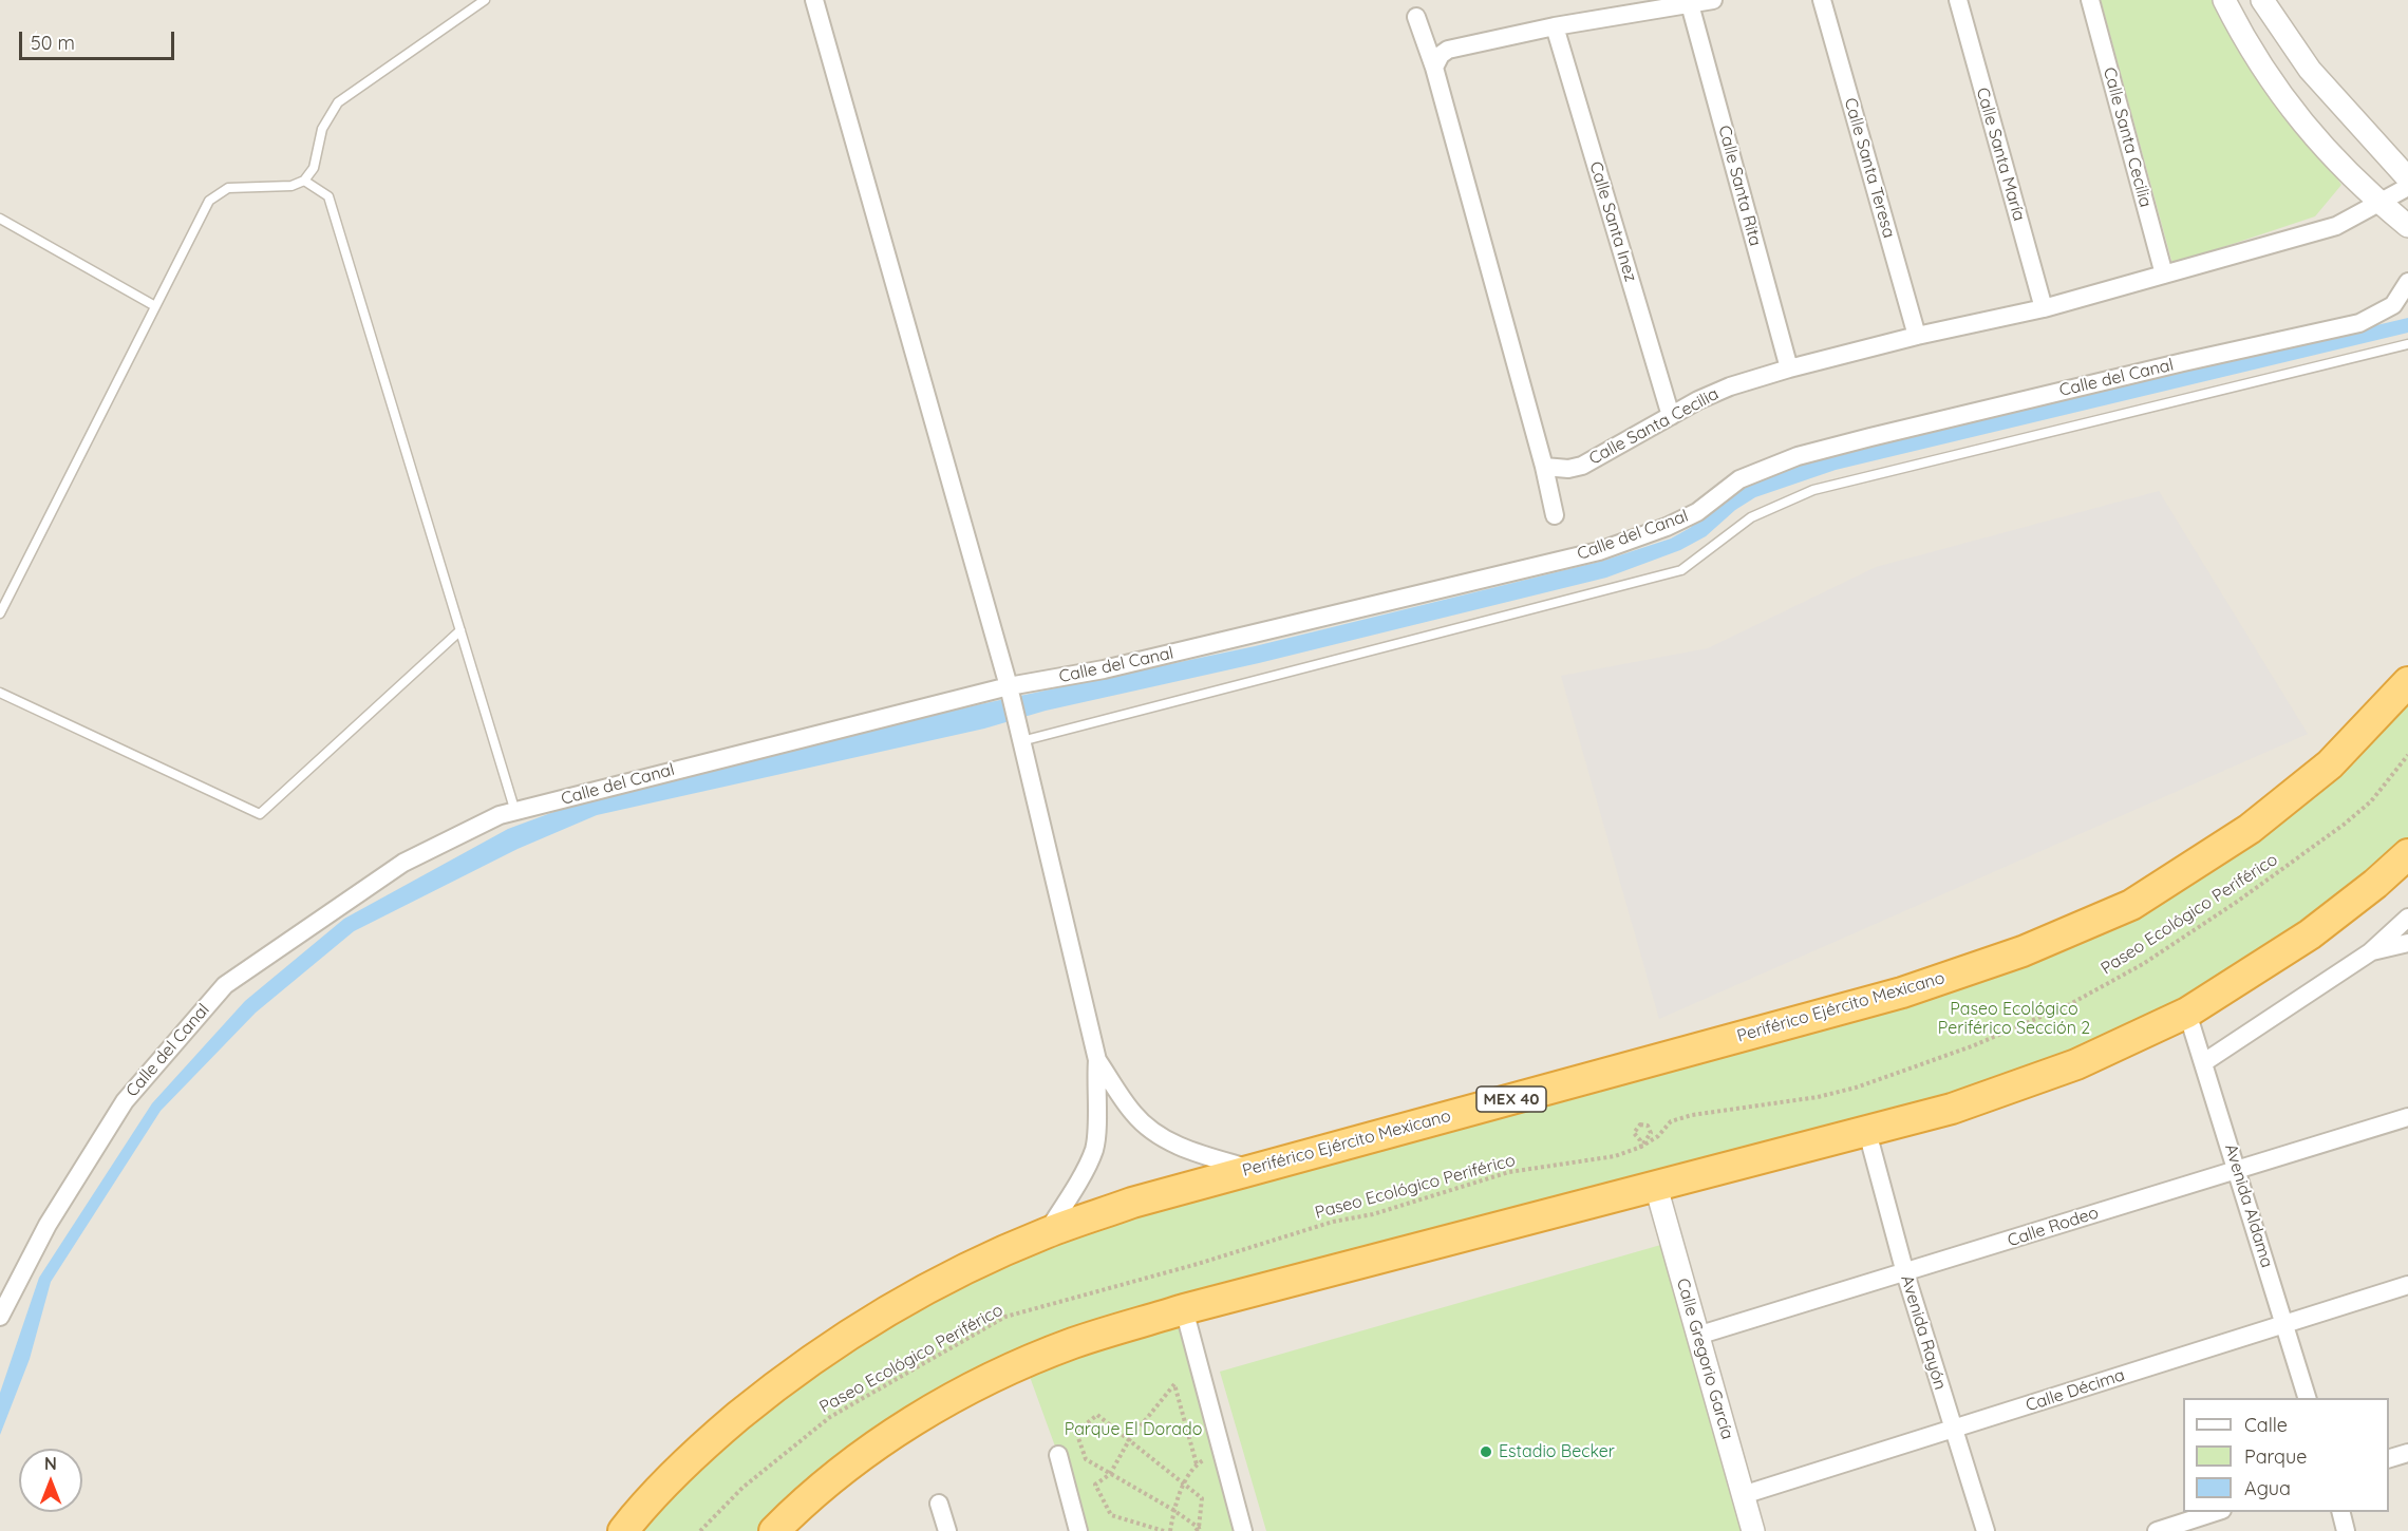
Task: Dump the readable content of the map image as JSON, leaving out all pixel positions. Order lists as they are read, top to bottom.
{
  "streets": {
    "highway": ["Periférico Ejército Mexicano", "MEX 40"],
    "street": [
      "Calle Santa Cecilia",
      "Calle Santa María",
      "Calle Santa Teresa",
      "Calle Santa Rita",
      "Calle Santa Inez",
      "Calle del Canal",
      "Avenida Aldama",
      "Calle Rodeo",
      "Avenida Rayón",
      "Calle Gregorio García",
      "Calle Décima"
    ],
    "path": ["Paseo Ecológico Periférico"]
  },
  "crossings": [
    ["Calle Santa Cecilia", "Calle Santa María"],
    ["Calle Santa Cecilia", "Calle Santa Teresa"],
    ["Calle Santa Cecilia", "Calle Santa Rita"],
    ["Calle Santa Cecilia", "Calle Santa Inez"],
    ["Avenida Aldama", "Calle Rodeo"],
    ["Avenida Aldama", "Calle Décima"],
    ["Calle Rodeo", "Avenida Rayón"],
    ["Calle Rodeo", "Calle Gregorio García"],
    ["Avenida Rayón", "Calle Décima"],
    ["Calle Gregorio García", "Calle Décima"]
  ],
  "parks": ["Paseo Ecológico Periférico Sección 2", "Parque El Dorado"],
  "places": ["Estadio Becker"],
  "legend": ["Calle", "Parque", "Agua"],
  "scale_bar": "50 m",
  "north": "top"
}
